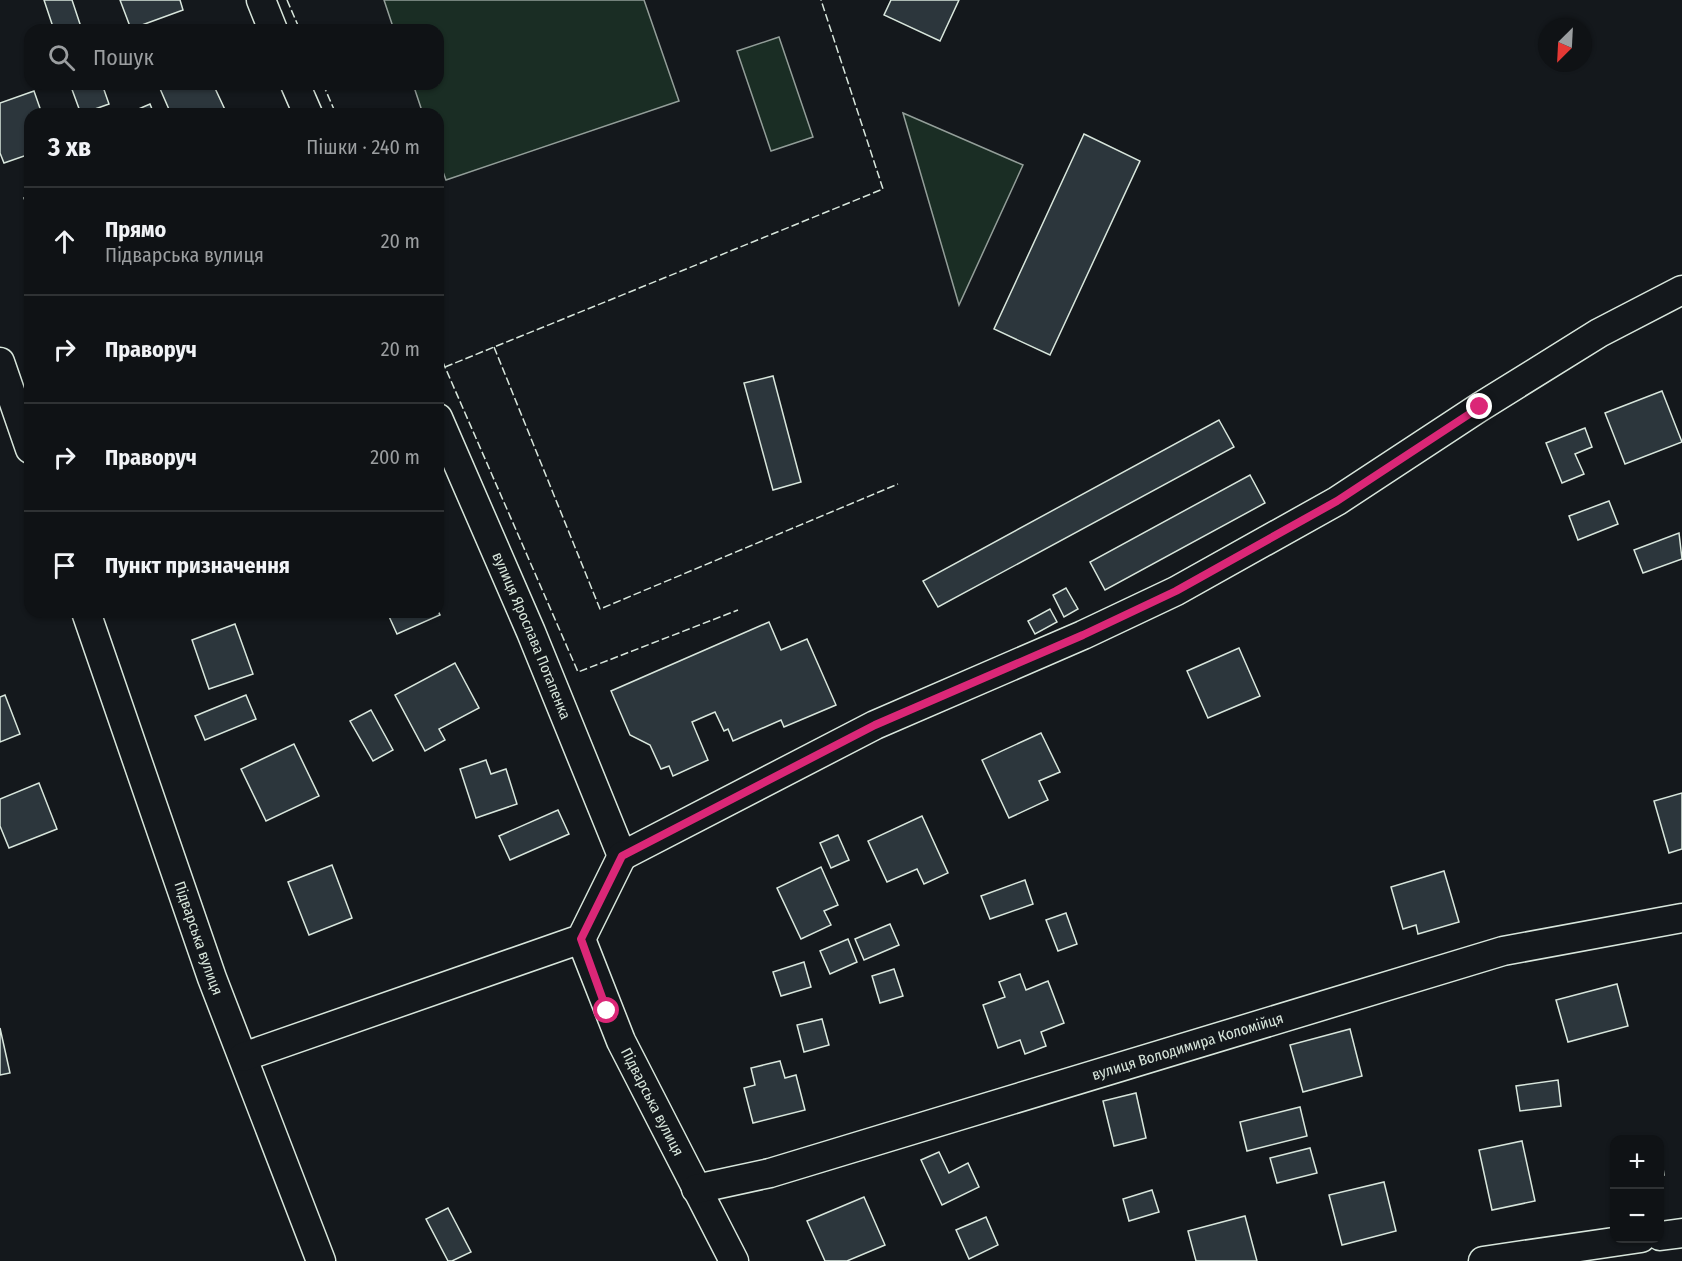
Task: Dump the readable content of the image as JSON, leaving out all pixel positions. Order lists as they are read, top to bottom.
{
  "streets": {
    "street": ["вулиця Ярослава Потапенка", "Підварська вулиця", "вулиця Володимира Коломійця"]
  },
  "crossings": [
    ["Підварська вулиця", "вулиця Володимира Коломійця"]
  ],
  "north": "bottom left",
  "page": {
    "search": "Пошук",
    "heading": ["3 хв", "Пішки · 240 m"],
    "list": [
      ["Прямо", "Підварська вулиця", "20 m"],
      ["Праворуч", "20 m"],
      ["Праворуч", "200 m"],
      "Пункт призначення"
    ],
    "map_buttons": ["+", "−"]
  }
}
